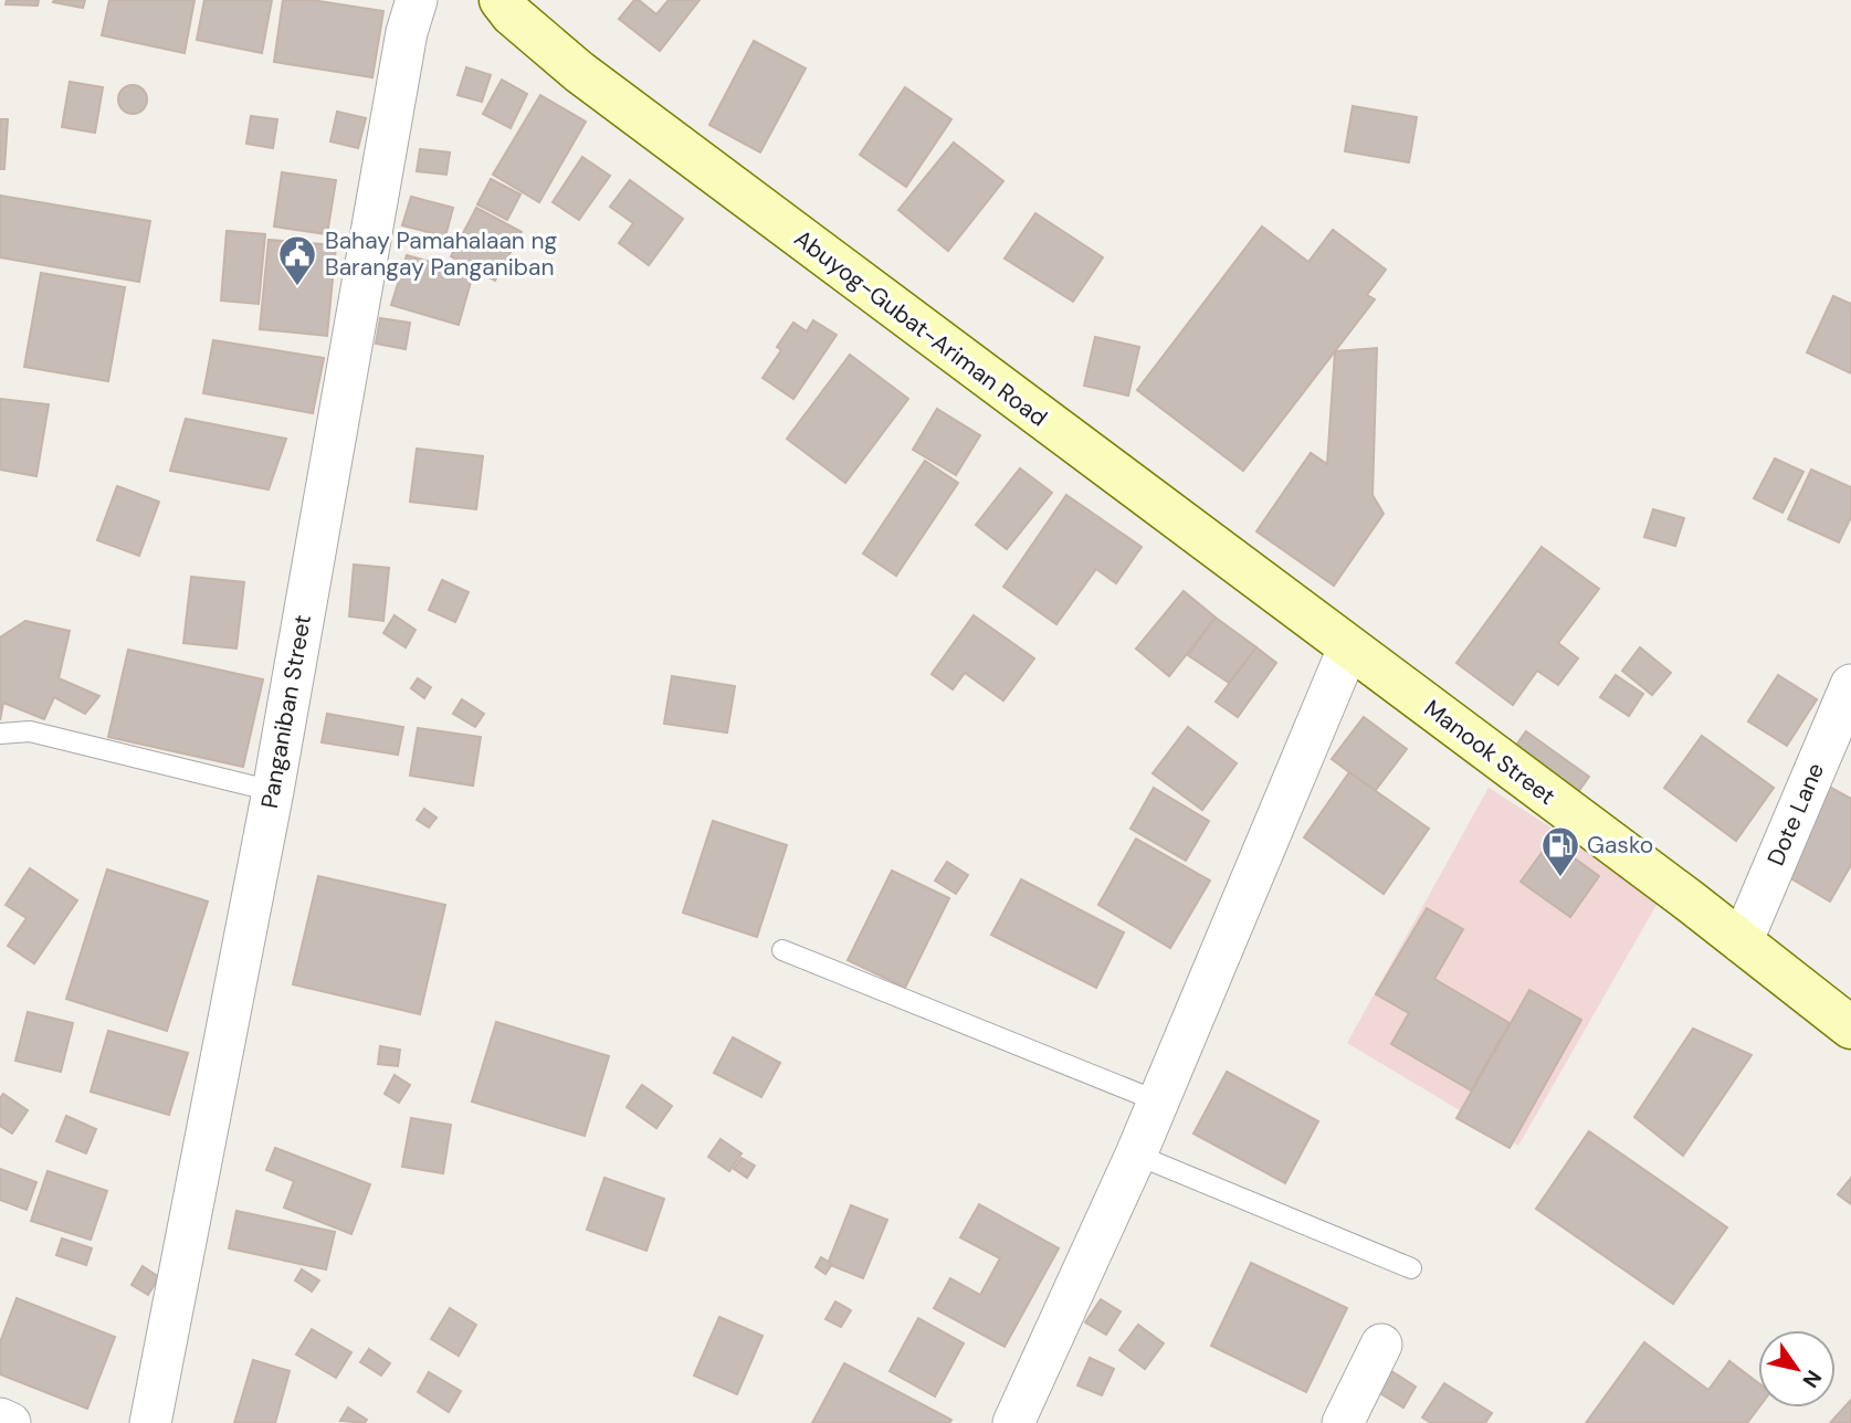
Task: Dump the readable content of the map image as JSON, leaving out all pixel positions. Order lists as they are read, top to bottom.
{
  "streets": {
    "main road": ["Abuyog-Gubat-Ariman Road", "Manook Street"],
    "street": ["Panganiban Street", "Dote Lane"]
  },
  "crossings": [
    ["Abuyog-Gubat-Ariman Road", "Manook Street"],
    ["Manook Street", "Dote Lane"]
  ],
  "places": {
    "public building": ["Bahay Pamahalaan ng Barangay Panganiban"],
    "fuel station": ["Gasko"]
  },
  "north": "bottom right"
}
